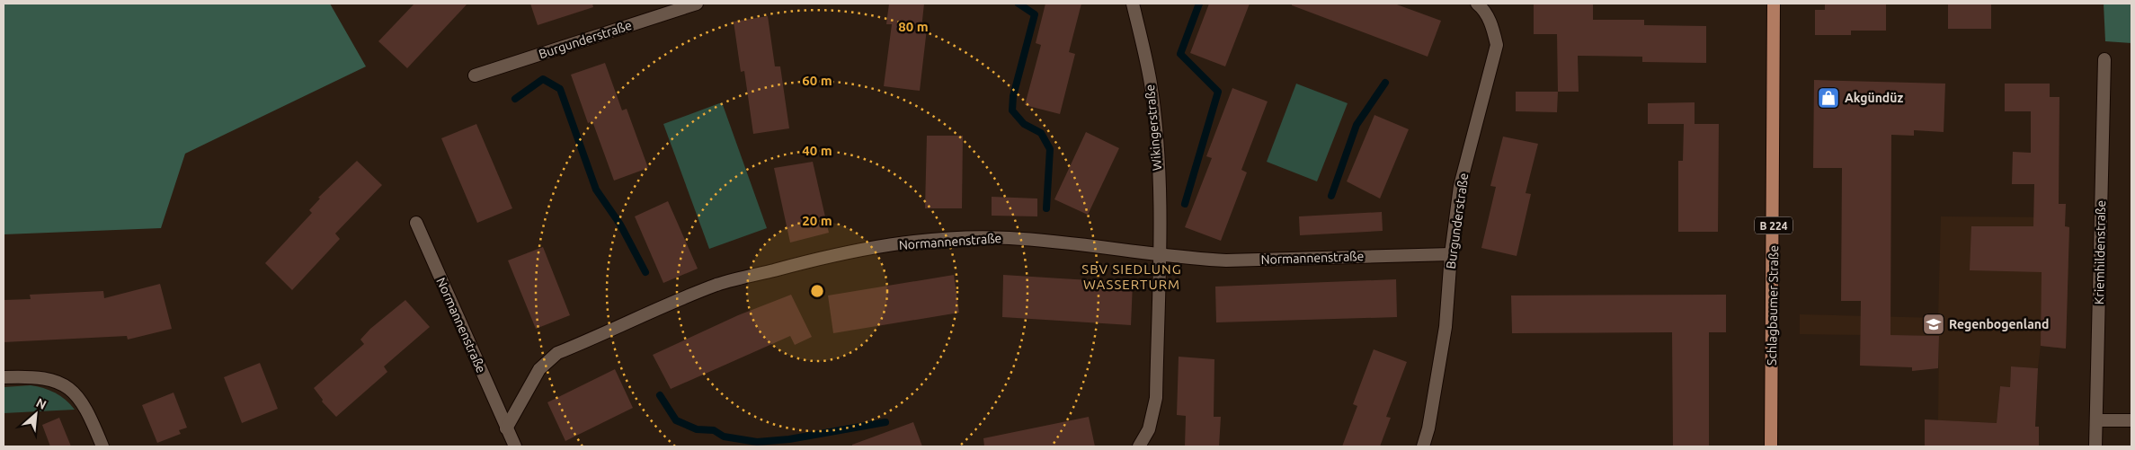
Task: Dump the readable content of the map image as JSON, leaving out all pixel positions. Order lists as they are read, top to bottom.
{
  "streets": {
    "main road": ["B 224", "Schlagbaumer Straße"],
    "street": [
      "Burgunderstraße",
      "Wikingerstraße",
      "Normannenstraße",
      "Kriemhildenstraße"
    ]
  },
  "crossings": [
    ["Burgunderstraße", "Normannenstraße"],
    ["Wikingerstraße", "Normannenstraße"]
  ],
  "districts": ["SBV SIEDLUNG WASSERTURM"],
  "places": {
    "shop": ["Akgündüz"],
    "school or university": ["Regenbogenland"]
  },
  "north": "top right",
  "rings": [
    "80 m",
    "60 m",
    "40 m",
    "20 m"
  ]
}
